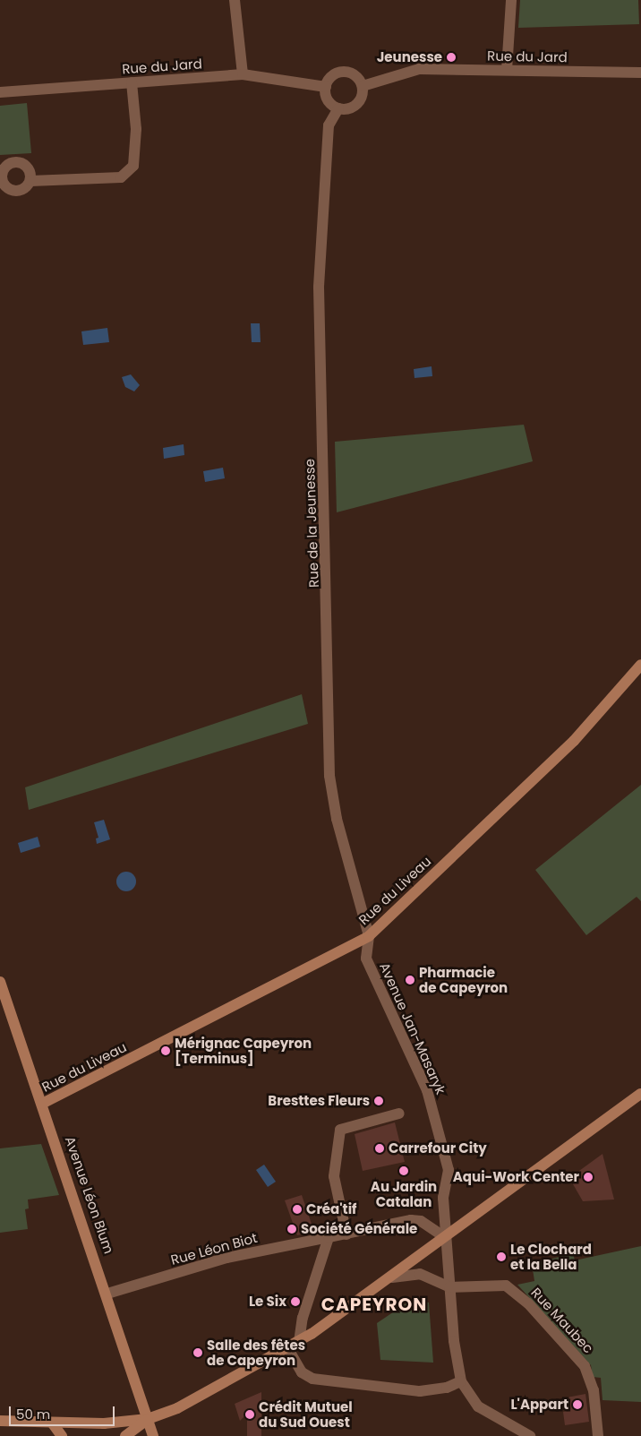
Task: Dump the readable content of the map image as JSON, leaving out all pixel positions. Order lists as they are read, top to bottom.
{
  "streets": {
    "street": [
      "Rue du Jard",
      "Rue de la Jeunesse",
      "Rue du Liveau",
      "Avenue Jan-Masaryk",
      "Avenue Léon Blum",
      "Rue Léon Biot",
      "Rue Maubec"
    ]
  },
  "crossings": [
    ["Rue du Jard", "Rue de la Jeunesse"],
    ["Rue de la Jeunesse", "Rue du Liveau"],
    ["Rue de la Jeunesse", "Avenue Jan-Masaryk"],
    ["Rue du Liveau", "Avenue Jan-Masaryk"],
    ["Rue du Liveau", "Avenue Léon Blum"],
    ["Avenue Jan-Masaryk", "Rue Léon Biot"],
    ["Avenue Jan-Masaryk", "Rue Maubec"],
    ["Avenue Léon Blum", "Rue Léon Biot"]
  ],
  "districts": ["CAPEYRON"],
  "places": [
    "Jeunesse",
    "Pharmacie de Capeyron",
    "Mérignac Capeyron [Terminus]",
    "Bresttes Fleurs",
    "Carrefour City",
    "Au Jardin Catalan",
    "Aqui-Work Center",
    "Créa'tif",
    "Société Générale",
    "Le Clochard et la Bella",
    "Le Six",
    "Salle des fêtes de Capeyron",
    "L'Appart",
    "Crédit Mutuel du Sud Ouest"
  ],
  "scale_bar": "50 m"
}
